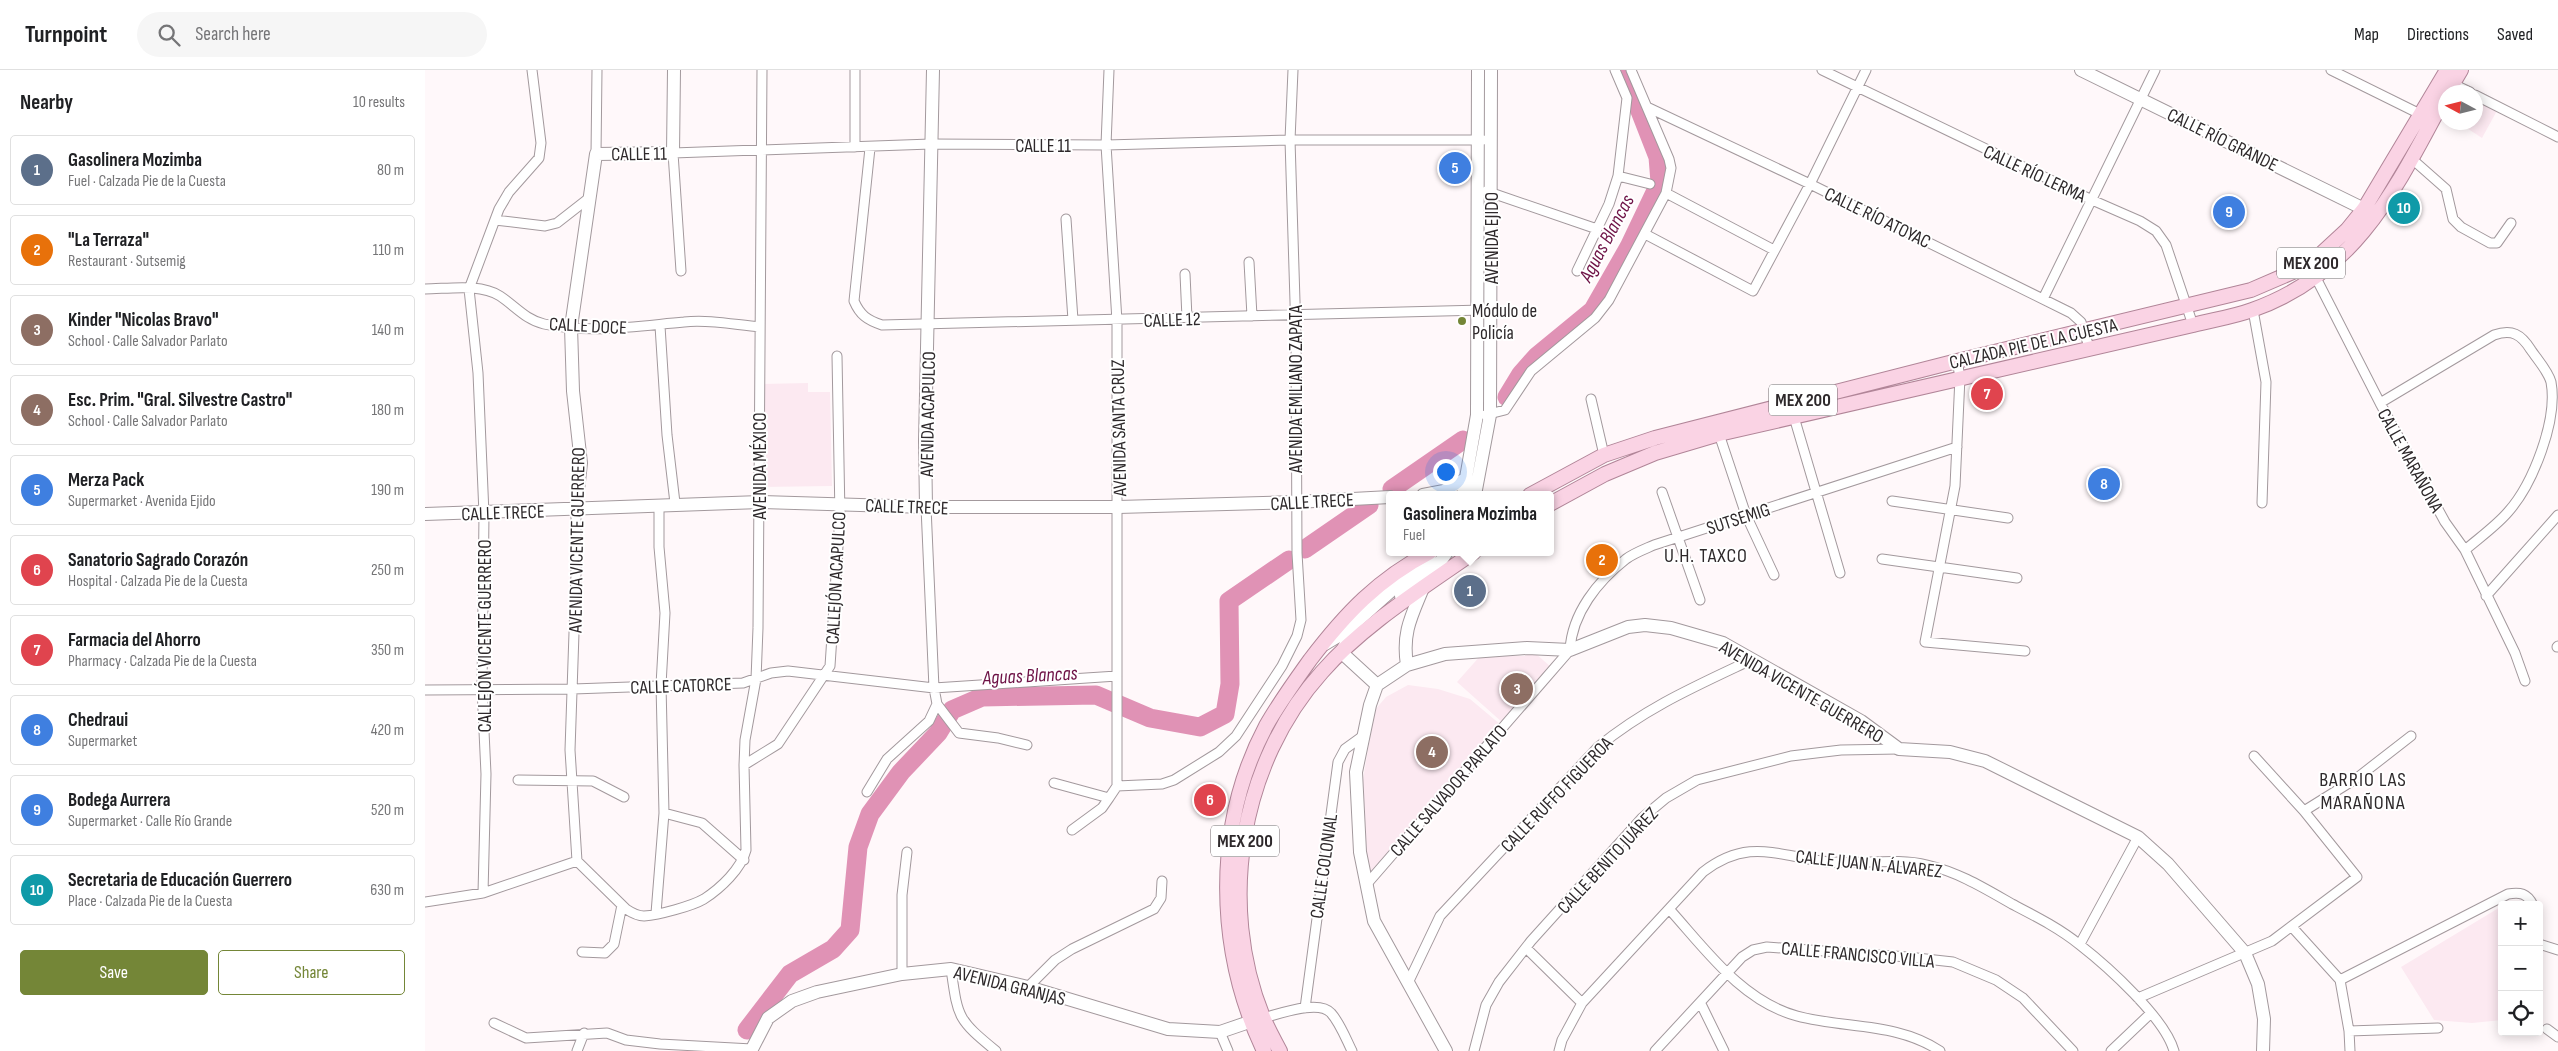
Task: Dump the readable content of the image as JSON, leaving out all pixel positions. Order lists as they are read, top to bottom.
{
  "streets": {
    "main road": ["MEX 200", "CALZADA PIE DE LA CUESTA"],
    "street": [
      "CALLE RÍO GRANDE",
      "CALLE 11",
      "CALLE RÍO LERMA",
      "CALLE RÍO ATOYAC",
      "AVENIDA EJIDO",
      "CALLE 12",
      "CALLE DOCE",
      "AVENIDA EMILIANO ZAPATA",
      "AVENIDA ACAPULCO",
      "AVENIDA SANTA CRUZ",
      "CALLE MARAÑONA",
      "AVENIDA MÉXICO",
      "CALLE TRECE",
      "SUTSEMIG",
      "AVENIDA VICENTE GUERRERO",
      "CALLEJÓN ACAPULCO",
      "CALLEJÓN VICENTE GUERRERO",
      "CALLE CATORCE",
      "CALLE SALVADOR PARLATO",
      "CALLE RUFFO FIGUEROA",
      "CALLE BENITO JUÁREZ",
      "CALLE JUAN N. ÁLVAREZ",
      "CALLE COLONIAL",
      "CALLE FRANCISCO VILLA",
      "AVENIDA GRANJAS"
    ]
  },
  "crossings": [
    ["CALLE RÍO GRANDE", "CALZADA PIE DE LA CUESTA"],
    ["CALLE 11", "AVENIDA EJIDO"],
    ["CALLE 11", "CALLE 12"],
    ["CALLE 11", "AVENIDA EMILIANO ZAPATA"],
    ["CALLE 11", "AVENIDA ACAPULCO"],
    ["CALLE 11", "AVENIDA SANTA CRUZ"],
    ["CALLE 11", "AVENIDA MÉXICO"],
    ["CALLE 11", "AVENIDA VICENTE GUERRERO"],
    ["CALLE RÍO LERMA", "CALZADA PIE DE LA CUESTA"],
    ["CALLE RÍO ATOYAC", "CALZADA PIE DE LA CUESTA"],
    ["AVENIDA EJIDO", "CALLE 12"],
    ["MEX 200", "AVENIDA GRANJAS"],
    ["CALLE 12", "AVENIDA EMILIANO ZAPATA"],
    ["CALLE 12", "AVENIDA ACAPULCO"],
    ["CALLE 12", "AVENIDA SANTA CRUZ"],
    ["CALLE DOCE", "AVENIDA MÉXICO"],
    ["CALLE DOCE", "AVENIDA VICENTE GUERRERO"],
    ["CALLE DOCE", "CALLEJÓN VICENTE GUERRERO"],
    ["CALZADA PIE DE LA CUESTA", "CALLE MARAÑONA"],
    ["AVENIDA EMILIANO ZAPATA", "AVENIDA SANTA CRUZ"],
    ["AVENIDA EMILIANO ZAPATA", "CALLE TRECE"],
    ["AVENIDA ACAPULCO", "CALLE TRECE"],
    ["AVENIDA ACAPULCO", "CALLE CATORCE"],
    ["AVENIDA SANTA CRUZ", "CALLE TRECE"],
    ["AVENIDA SANTA CRUZ", "CALLE CATORCE"],
    ["AVENIDA MÉXICO", "CALLE TRECE"],
    ["AVENIDA MÉXICO", "CALLEJÓN ACAPULCO"],
    ["AVENIDA MÉXICO", "CALLE CATORCE"],
    ["CALLE TRECE", "AVENIDA VICENTE GUERRERO"],
    ["CALLE TRECE", "CALLEJÓN ACAPULCO"],
    ["CALLE TRECE", "CALLEJÓN VICENTE GUERRERO"],
    ["SUTSEMIG", "AVENIDA VICENTE GUERRERO"],
    ["SUTSEMIG", "CALLE SALVADOR PARLATO"],
    ["AVENIDA VICENTE GUERRERO", "CALLE CATORCE"],
    ["AVENIDA VICENTE GUERRERO", "CALLE SALVADOR PARLATO"],
    ["AVENIDA VICENTE GUERRERO", "CALLE RUFFO FIGUEROA"],
    ["AVENIDA VICENTE GUERRERO", "CALLE BENITO JUÁREZ"],
    ["CALLEJÓN ACAPULCO", "CALLE CATORCE"],
    ["CALLEJÓN VICENTE GUERRERO", "CALLE CATORCE"]
  ],
  "districts": ["U.H. TAXCO", "BARRIO LAS MARAÑONA"],
  "water": ["Aguas Blancas"],
  "places": ["Módulo de Policía"],
  "north": "left",
  "page": {
    "header": "Turnpoint",
    "search": "Search here",
    "nav": ["Map", "Directions", "Saved"],
    "heading": ["Nearby", "10 results"],
    "list": [
      {
        "mark": "1",
        "name": "Gasolinera Mozimba",
        "note": "Fuel · Calzada Pie de la Cuesta",
        "value": "80 m"
      },
      {
        "mark": "2",
        "name": "\"La Terraza\"",
        "note": "Restaurant · Sutsemig",
        "value": "110 m"
      },
      {
        "mark": "3",
        "name": "Kinder \"Nicolas Bravo\"",
        "note": "School · Calle Salvador Parlato",
        "value": "140 m"
      },
      {
        "mark": "4",
        "name": "Esc. Prim. \"Gral. Silvestre Castro\"",
        "note": "School · Calle Salvador Parlato",
        "value": "180 m"
      },
      {
        "mark": "5",
        "name": "Merza Pack",
        "note": "Supermarket · Avenida Ejido",
        "value": "190 m"
      },
      {
        "mark": "6",
        "name": "Sanatorio Sagrado Corazón",
        "note": "Hospital · Calzada Pie de la Cuesta",
        "value": "250 m"
      },
      {
        "mark": "7",
        "name": "Farmacia del Ahorro",
        "note": "Pharmacy · Calzada Pie de la Cuesta",
        "value": "350 m"
      },
      {
        "mark": "8",
        "name": "Chedraui",
        "note": "Supermarket",
        "value": "420 m"
      },
      {
        "mark": "9",
        "name": "Bodega Aurrera",
        "note": "Supermarket · Calle Río Grande",
        "value": "520 m"
      },
      {
        "mark": "10",
        "name": "Secretaria de Educación Guerrero",
        "note": "Place · Calzada Pie de la Cuesta",
        "value": "630 m"
      }
    ],
    "pins": [
      "5",
      "10",
      "9",
      "7",
      "8",
      "2",
      "1",
      "3",
      "4",
      "6"
    ],
    "popup": ["Gasolinera Mozimba", "Fuel"],
    "map_buttons": ["+", "−"],
    "buttons": ["Save", "Share"]
  }
}
